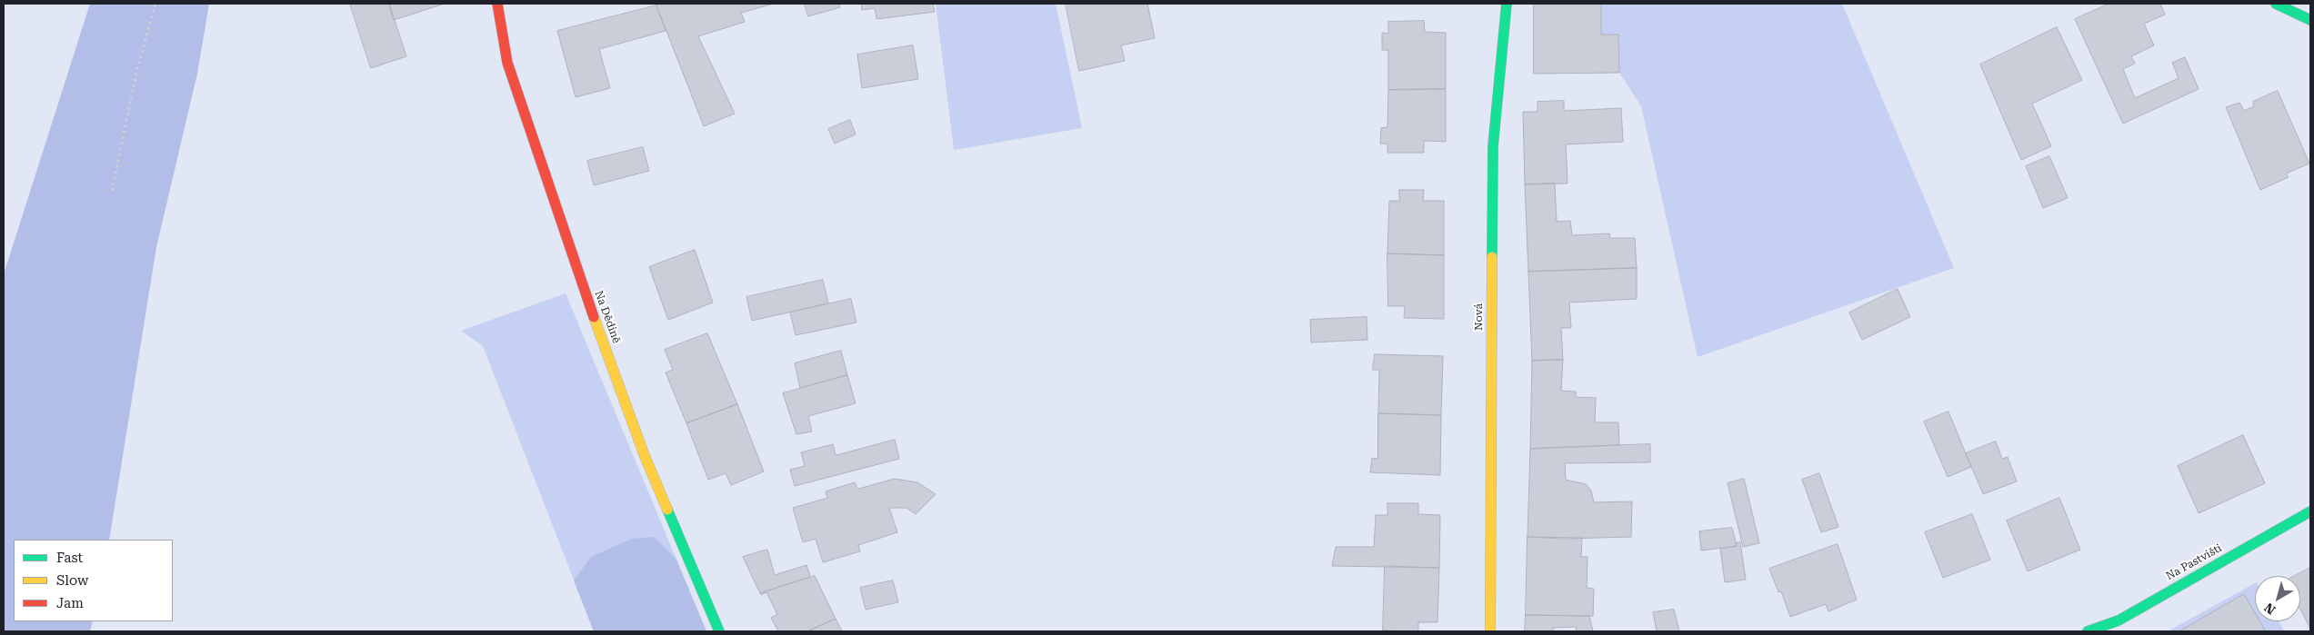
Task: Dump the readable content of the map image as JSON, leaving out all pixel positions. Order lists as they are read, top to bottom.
{
  "streets": {
    "street": ["Na Dědině", "Nová", "Na Pastvišti"]
  },
  "legend": ["Fast", "Slow", "Jam"],
  "north": "bottom left"
}
